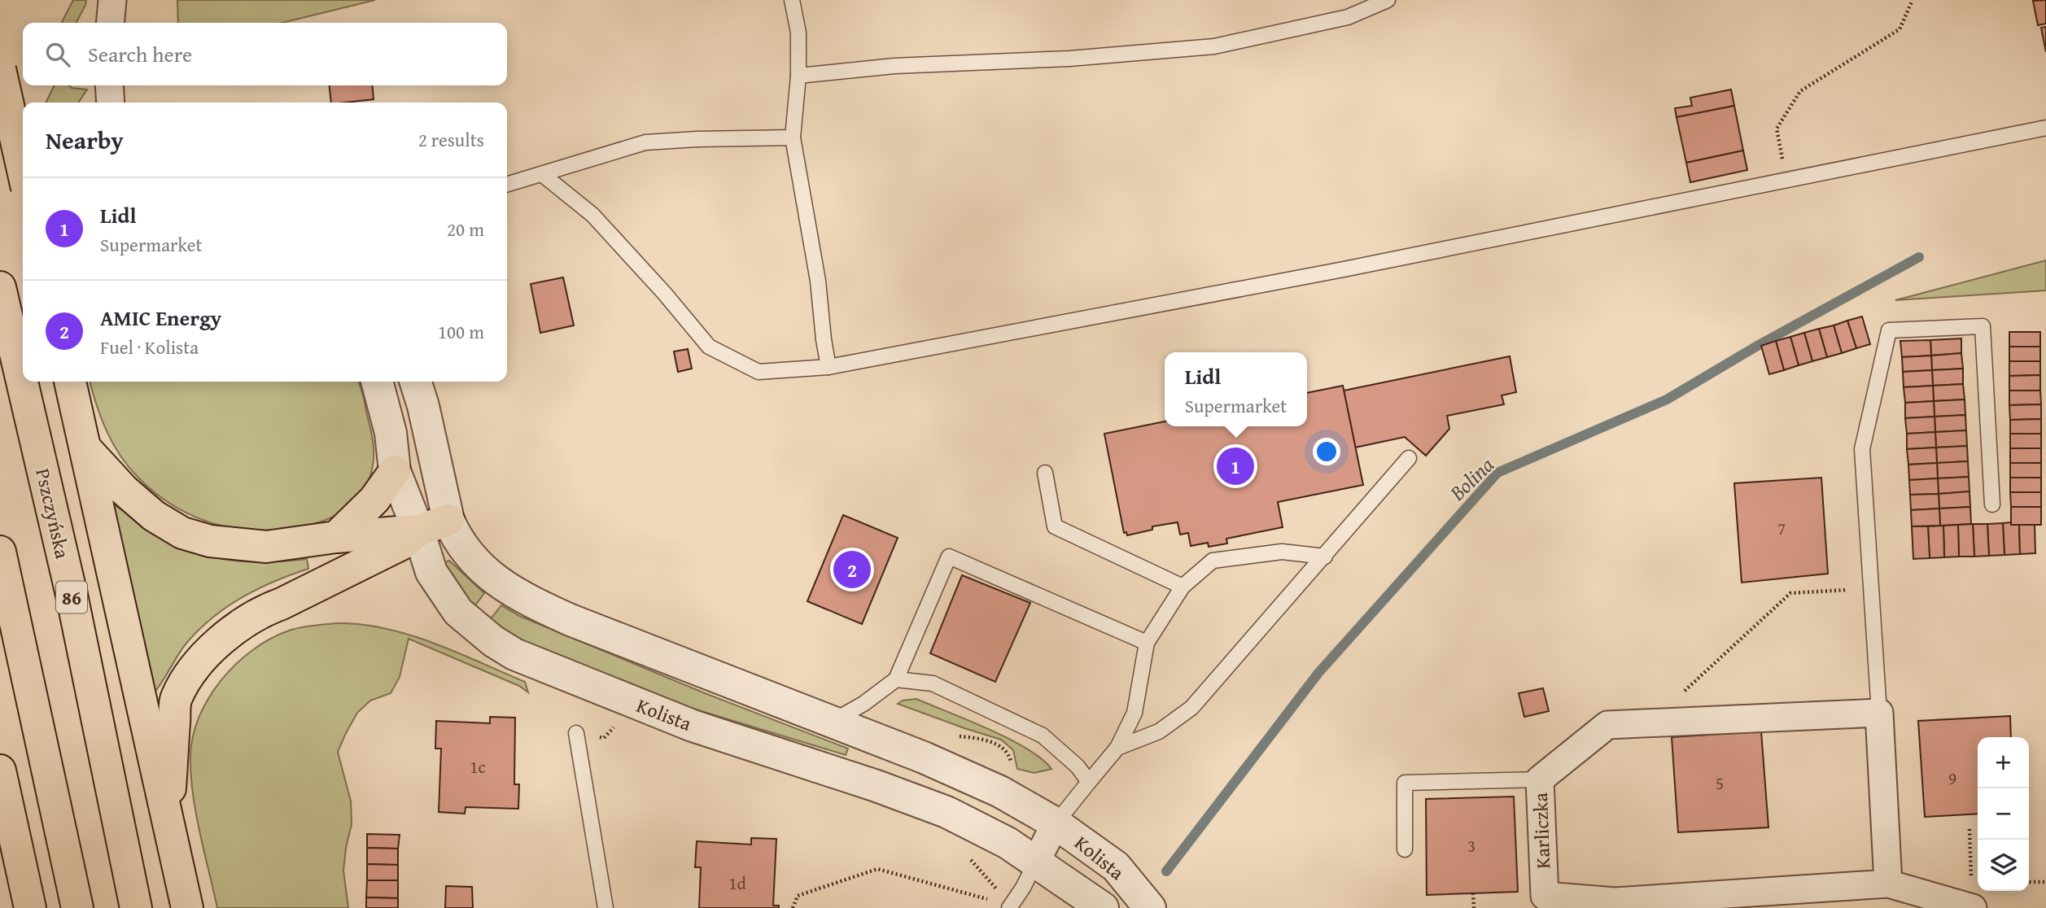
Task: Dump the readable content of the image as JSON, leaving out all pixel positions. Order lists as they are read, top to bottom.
{
  "streets": {
    "main road": ["Pszczyńska", "86"],
    "street": ["Kolista", "Karliczka"]
  },
  "water": ["Bolina"],
  "house_numbers": [
    "7",
    "1c",
    "9",
    "5",
    "3",
    "1d"
  ],
  "page": {
    "search": "Search here",
    "heading": ["Nearby", "2 results"],
    "list": [
      {
        "mark": "1",
        "name": "Lidl",
        "note": "Supermarket",
        "value": "20 m"
      },
      {
        "mark": "2",
        "name": "AMIC Energy",
        "note": "Fuel · Kolista",
        "value": "100 m"
      }
    ],
    "popup": ["Lidl", "Supermarket"],
    "pins": ["1", "2"],
    "map_buttons": ["+", "−"]
  }
}
